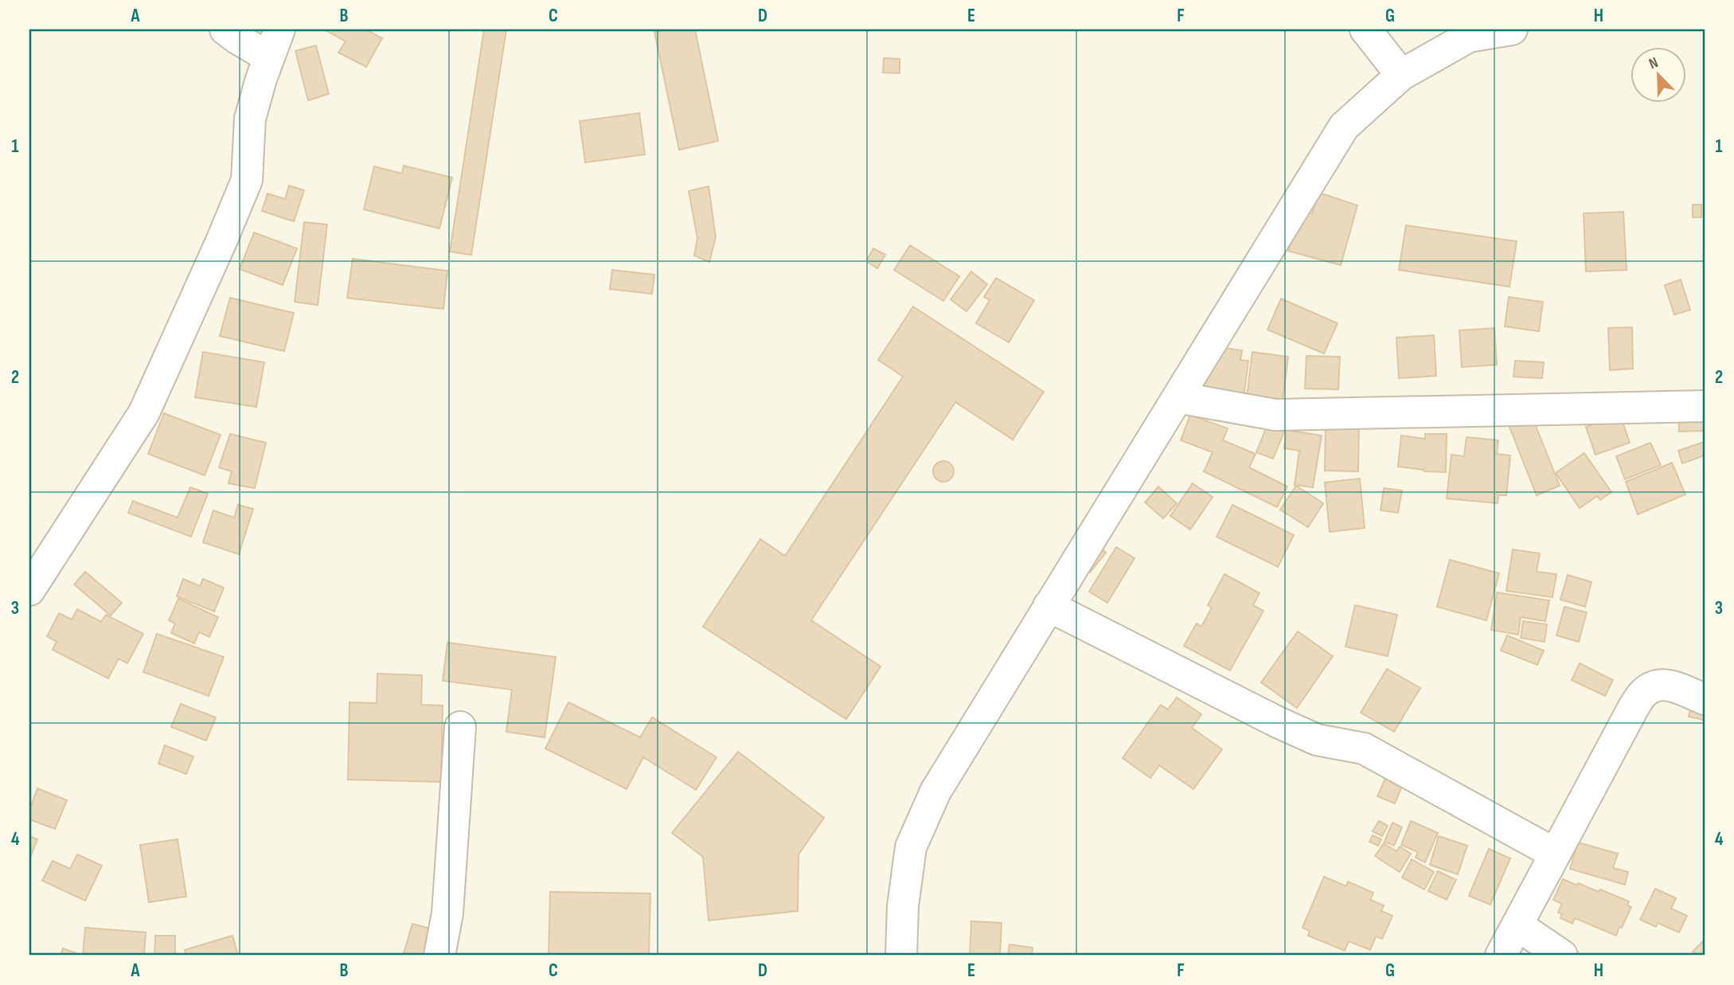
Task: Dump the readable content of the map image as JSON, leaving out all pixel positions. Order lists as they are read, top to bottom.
{
  "north": "top left",
  "grid": {
    "columns": [
      "A",
      "B",
      "C",
      "D",
      "E",
      "F",
      "G",
      "H"
    ],
    "rows": [
      "1",
      "2",
      "3",
      "4"
    ]
  }
}
